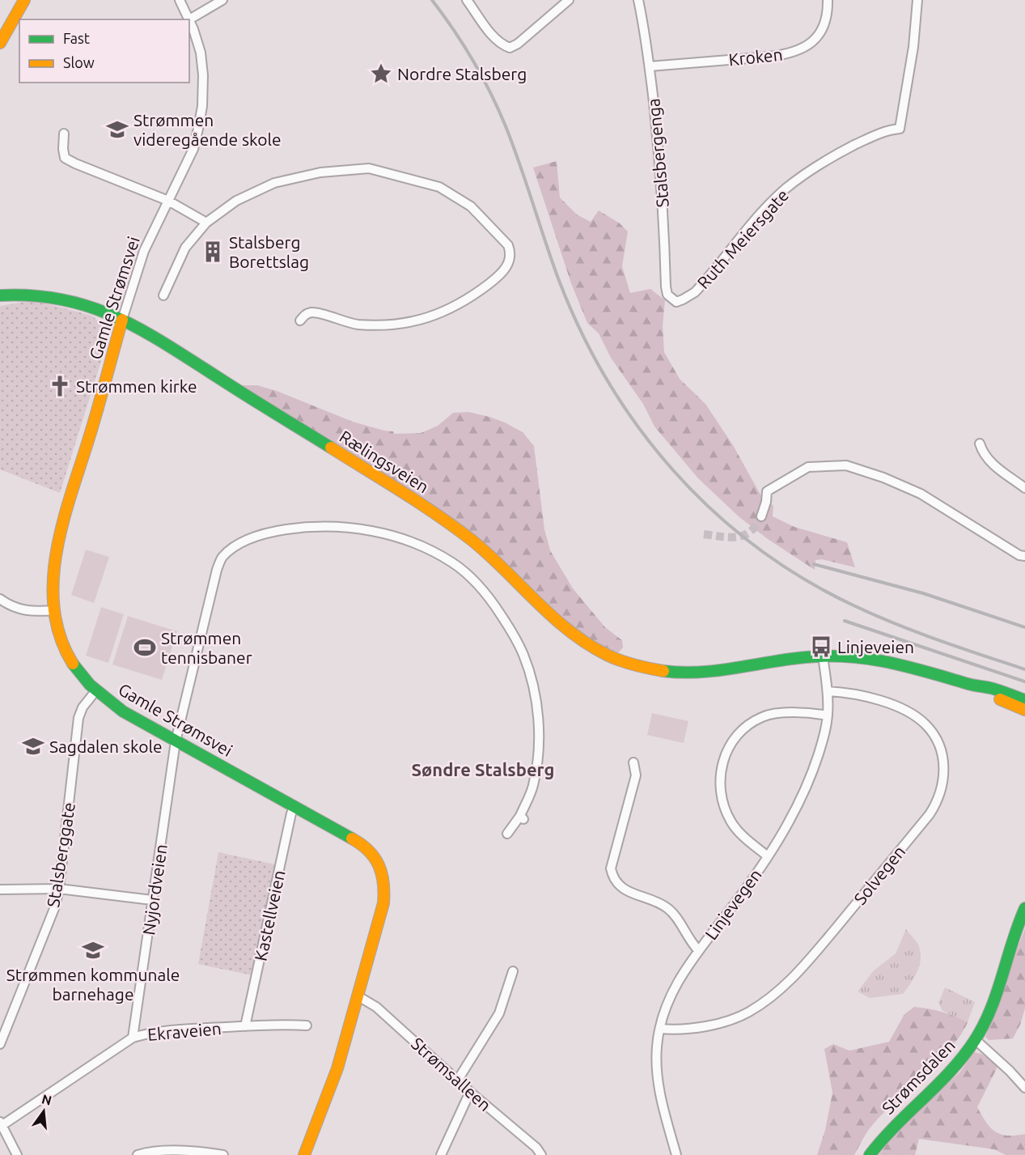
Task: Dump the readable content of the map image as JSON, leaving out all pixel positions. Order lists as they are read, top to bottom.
{
  "streets": {
    "main road": ["Gamle Strømsvei", "Rælingsveien", "Strømsdalen"],
    "street": [
      "Kroken",
      "Stalsbergenga",
      "Ruth Meiersgate",
      "Stalsberggate",
      "Solvegen",
      "Nyjordveien",
      "Linjevegen",
      "Kastellveien",
      "Ekraveien",
      "Strømsalleen"
    ]
  },
  "crossings": [
    ["Kroken", "Stalsbergenga"],
    ["Stalsbergenga", "Ruth Meiersgate"],
    ["Gamle Strømsvei", "Rælingsveien"],
    ["Gamle Strømsvei", "Stalsberggate"],
    ["Gamle Strømsvei", "Nyjordveien"],
    ["Gamle Strømsvei", "Kastellveien"],
    ["Gamle Strømsvei", "Strømsalleen"],
    ["Rælingsveien", "Linjevegen"],
    ["Solvegen", "Linjevegen"],
    ["Nyjordveien", "Ekraveien"],
    ["Kastellveien", "Ekraveien"]
  ],
  "districts": ["Søndre Stalsberg"],
  "places": {
    "place": ["Nordre Stalsberg"],
    "school or university": ["Strømmen videregående skole", "Sagdalen skole", "Strømmen kommunale barnehage"],
    "building": ["Stalsberg Borettslag"],
    "church": ["Strømmen kirke"],
    "bus stop": ["Linjeveien"],
    "sports": ["Strømmen tennisbaner"]
  },
  "legend": ["Fast", "Slow"],
  "north": "top"
}
